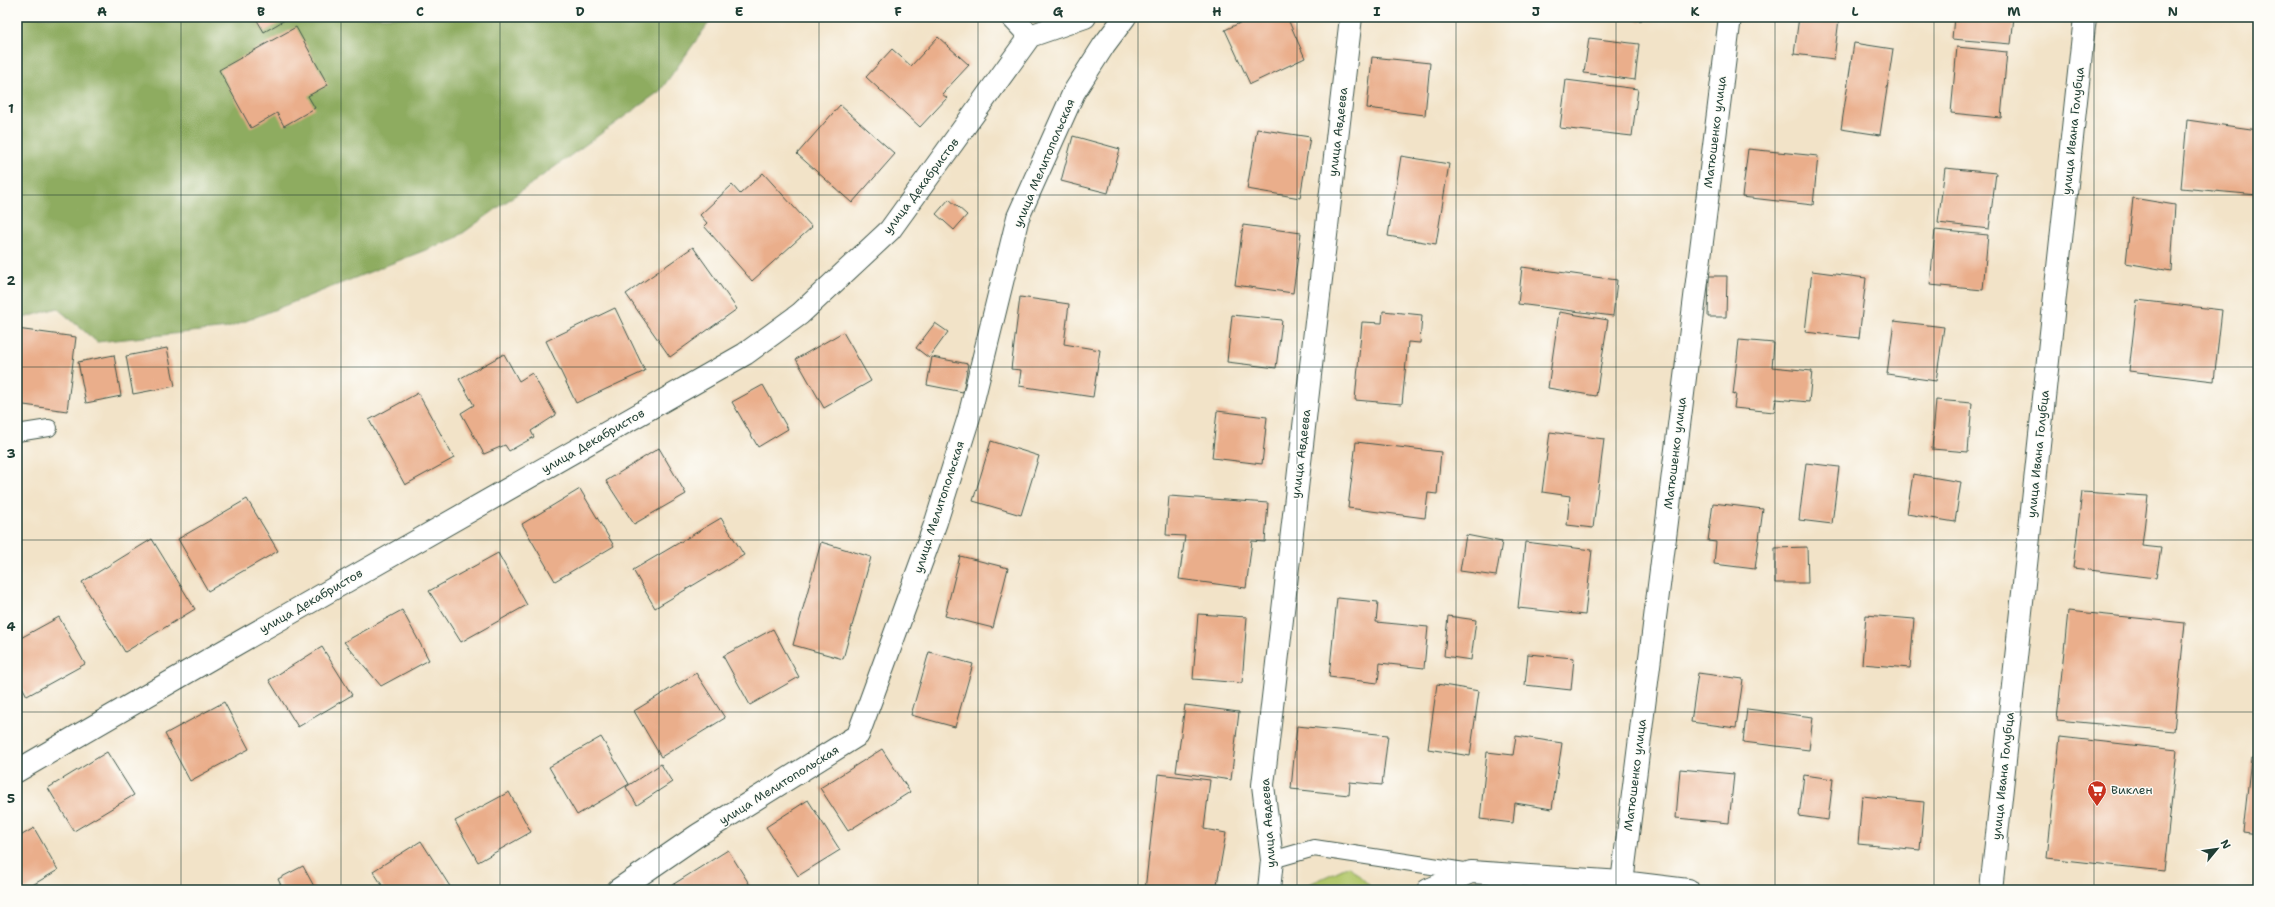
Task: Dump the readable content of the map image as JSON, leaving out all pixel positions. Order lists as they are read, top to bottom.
{
  "streets": {
    "street": [
      "улица Ивана Голубца",
      "улица Авдеева",
      "Матюшенко улица",
      "улица Мелитопольская",
      "улица Декабристов"
    ]
  },
  "places": {
    "supermarket": ["Виклен"]
  },
  "north": "top right",
  "grid": {
    "columns": [
      "A",
      "B",
      "C",
      "D",
      "E",
      "F",
      "G",
      "H",
      "I",
      "J",
      "K",
      "L",
      "M",
      "N"
    ],
    "rows": [
      "1",
      "2",
      "3",
      "4",
      "5"
    ]
  }
}
